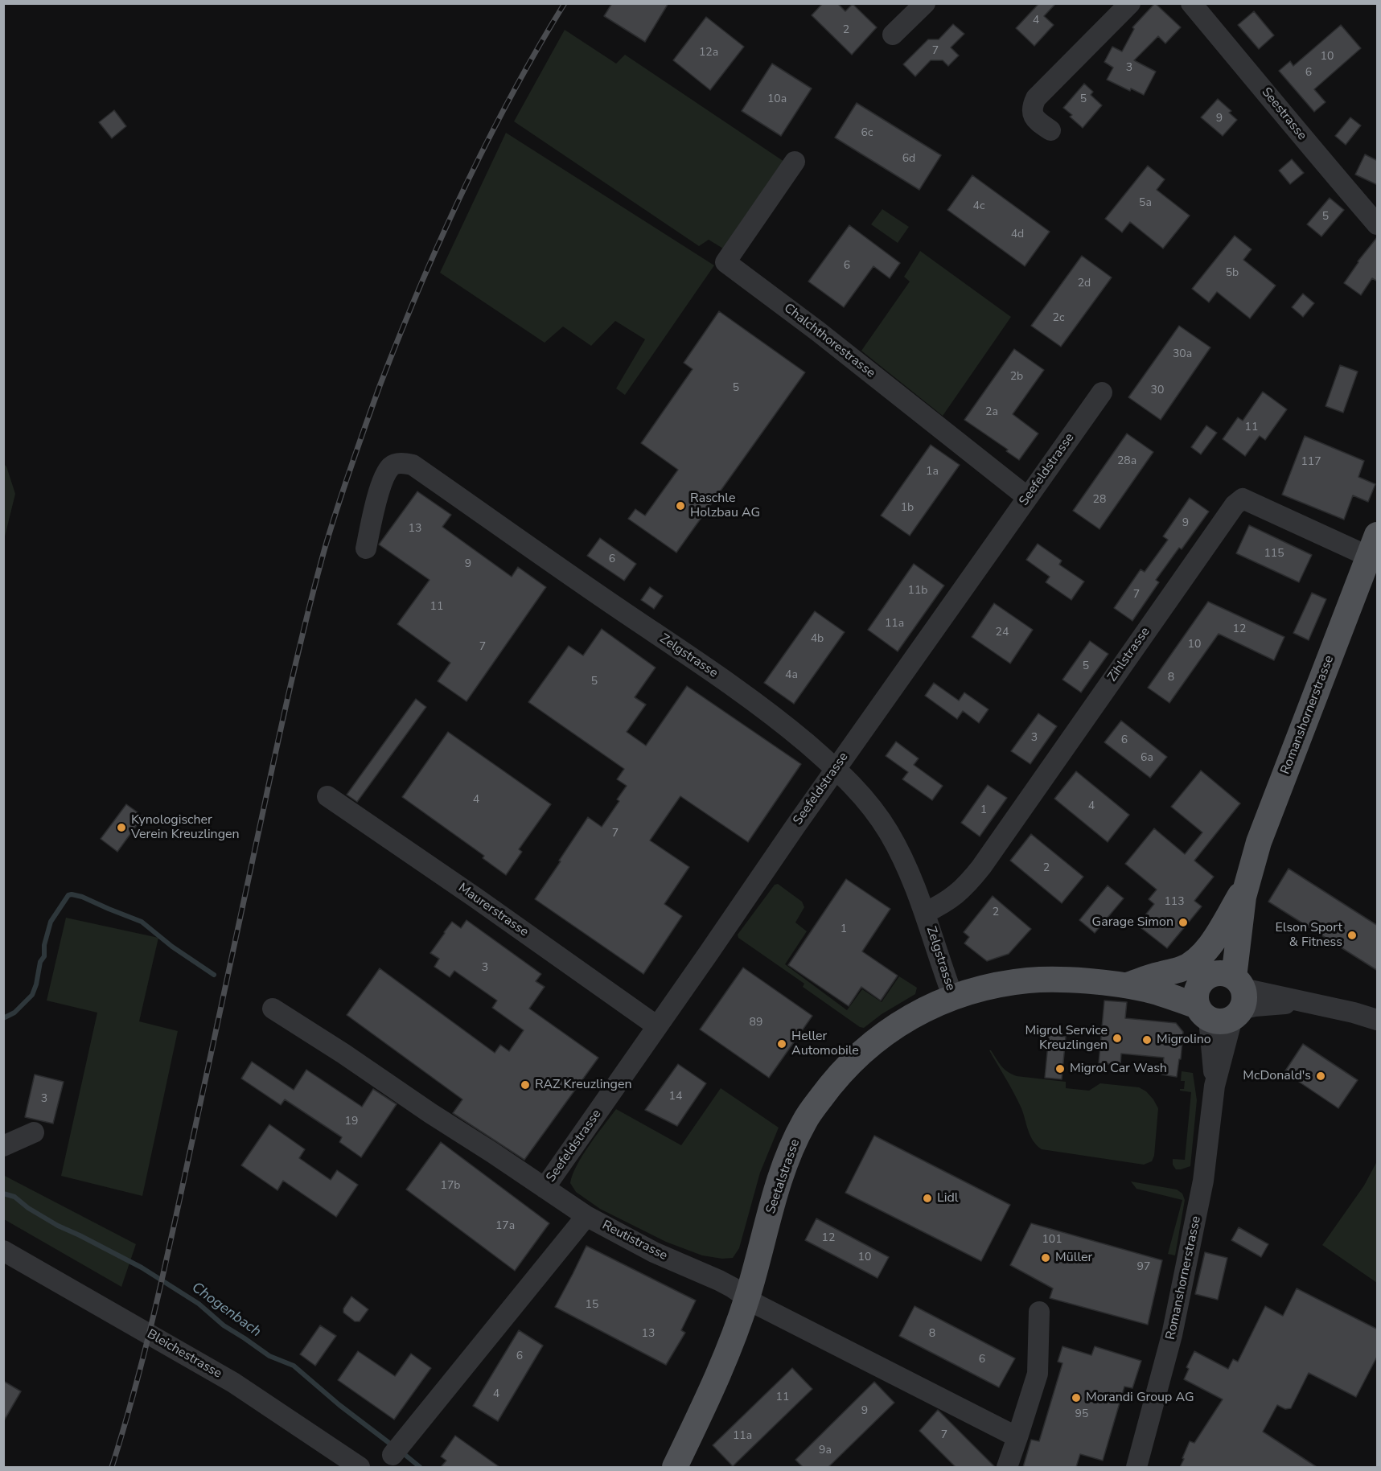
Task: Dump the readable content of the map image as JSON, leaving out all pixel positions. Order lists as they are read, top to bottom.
{
  "streets": {
    "main road": ["Romanshornerstrasse", "Seetalstrasse"],
    "street": [
      "Seestrasse",
      "Chalchthorestrasse",
      "Seefeldstrasse",
      "Zihlstrasse",
      "Zelgstrasse",
      "Maurerstrasse",
      "Reutistrasse",
      "Bleichestrasse"
    ]
  },
  "crossings": [
    ["Chalchthorestrasse", "Seefeldstrasse"],
    ["Seefeldstrasse", "Zelgstrasse"],
    ["Seefeldstrasse", "Maurerstrasse"],
    ["Seefeldstrasse", "Reutistrasse"],
    ["Zihlstrasse", "Zelgstrasse"],
    ["Zihlstrasse", "Romanshornerstrasse"],
    ["Zelgstrasse", "Seetalstrasse"],
    ["Romanshornerstrasse", "Seetalstrasse"],
    ["Seetalstrasse", "Reutistrasse"]
  ],
  "water": ["Chogenbach"],
  "places": [
    "Raschle Holzbau AG",
    "Kynologischer Verein Kreuzlingen",
    "Garage Simon",
    "Elson Sport & Fitness",
    "Migrol Service Kreuzlingen",
    "Migrolino",
    "Heller Automobile",
    "Migrol Car Wash",
    "McDonald's",
    "RAZ Kreuzlingen",
    "Lidl",
    "Müller",
    "Morandi Group AG"
  ],
  "house_numbers": [
    "4",
    "2",
    "7",
    "12a",
    "10",
    "3",
    "6",
    "10a",
    "5",
    "9",
    "6c",
    "6d",
    "5a",
    "4c",
    "5",
    "4d",
    "6",
    "5b",
    "2d",
    "2c",
    "30a",
    "2b",
    "5",
    "30",
    "2a",
    "11",
    "28a",
    "117",
    "1a",
    "28",
    "1b",
    "9",
    "13",
    "115",
    "6",
    "9",
    "11b",
    "7",
    "11",
    "11a",
    "12",
    "24",
    "4b",
    "10",
    "7",
    "5",
    "4a",
    "8",
    "5",
    "3",
    "6",
    "6a",
    "4",
    "4",
    "1",
    "7",
    "2",
    "113",
    "2",
    "1",
    "3",
    "89",
    "14",
    "3",
    "19",
    "17b",
    "17a",
    "12",
    "101",
    "10",
    "97",
    "15",
    "13",
    "8",
    "6",
    "6",
    "4",
    "11",
    "9",
    "95",
    "7",
    "11a",
    "9a"
  ]
}
